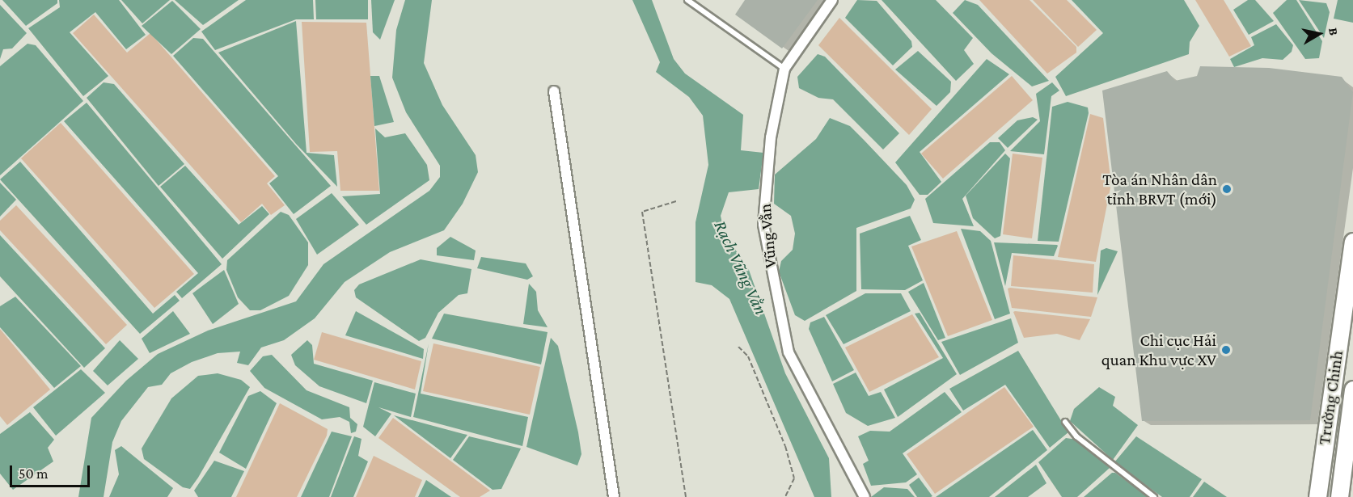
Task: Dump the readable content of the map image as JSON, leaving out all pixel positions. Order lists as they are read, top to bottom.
{
  "streets": {
    "highway": ["Trường Chinh"],
    "street": ["Vũng Vằn"]
  },
  "water": ["Rạch Vũng Vằn"],
  "places": ["Tòa án Nhân dân tỉnh BRVT (mới)", "Chi cục Hải quan Khu vực XV"],
  "scale_bar": "50 m",
  "north": "right"
}
